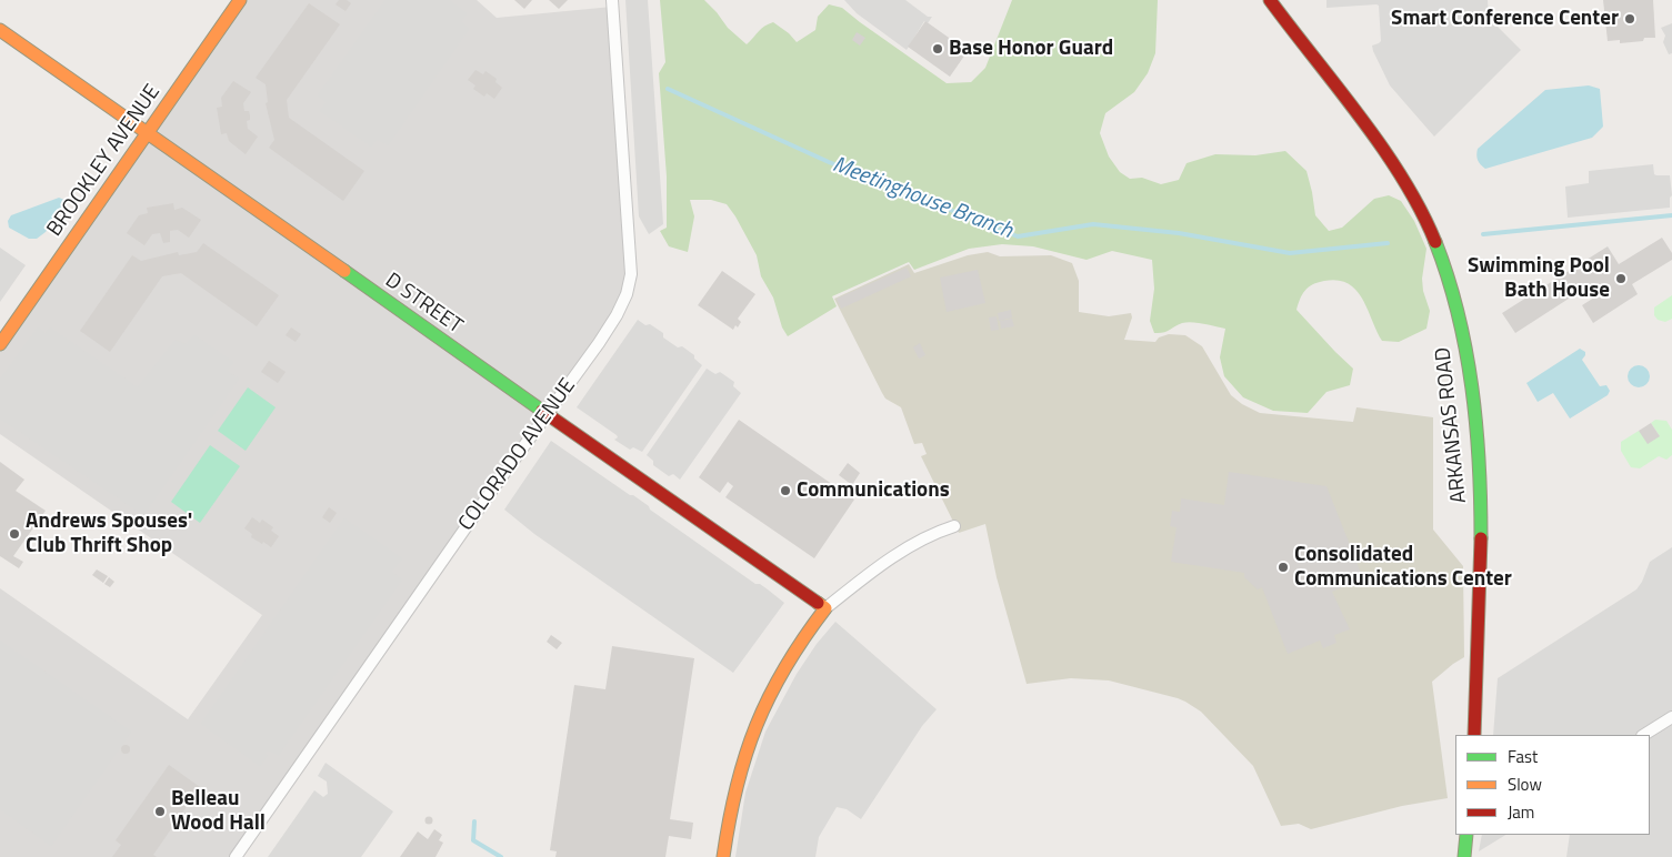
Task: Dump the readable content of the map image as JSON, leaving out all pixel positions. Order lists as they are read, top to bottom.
{
  "streets": {
    "street": [
      "BROOKLEY AVENUE",
      "D STREET",
      "ARKANSAS ROAD",
      "COLORADO AVENUE"
    ]
  },
  "crossings": [
    ["BROOKLEY AVENUE", "D STREET"],
    ["D STREET", "COLORADO AVENUE"]
  ],
  "water": ["Meetinghouse Branch"],
  "places": [
    "Smart Conference Center",
    "Base Honor Guard",
    "Swimming Pool Bath House",
    "Communications",
    "Andrews Spouses' Club Thrift Shop",
    "Consolidated Communications Center",
    "Belleau Wood Hall"
  ],
  "legend": ["Fast", "Slow", "Jam"]
}
